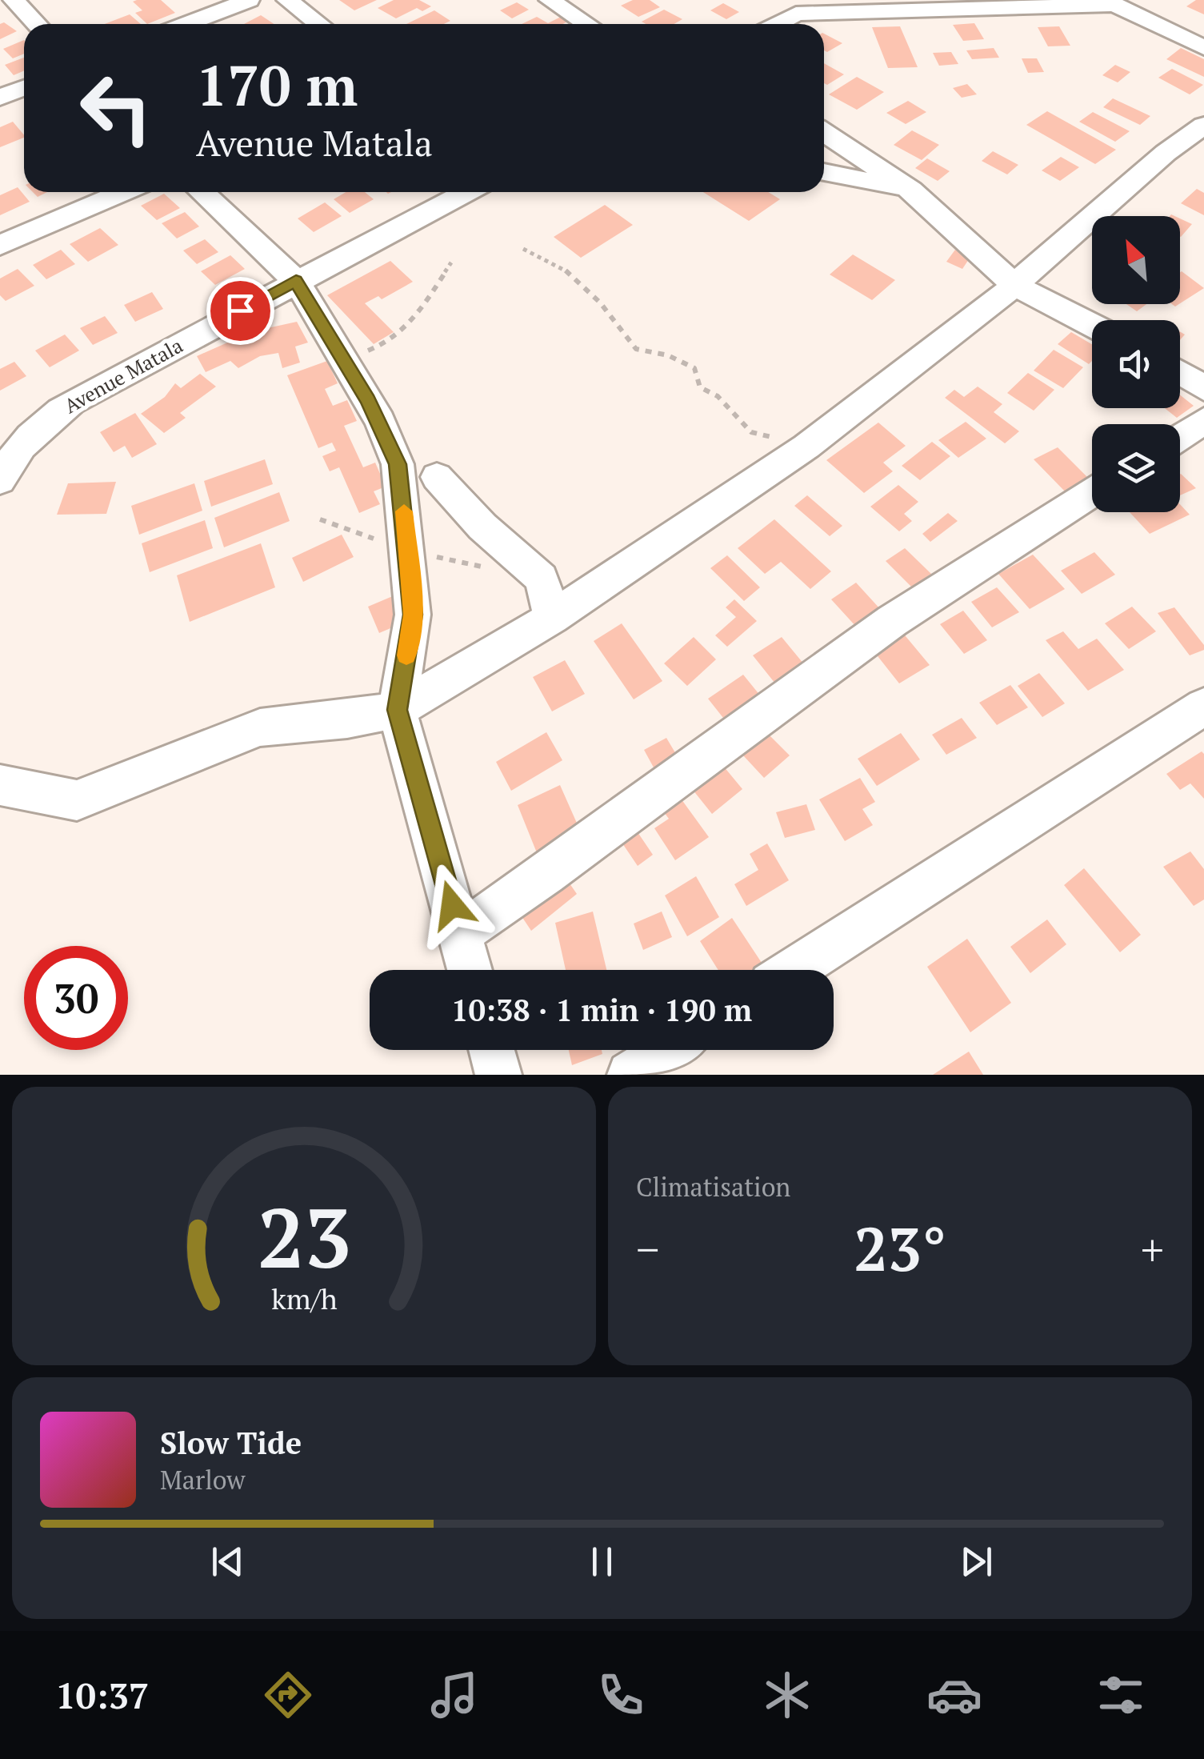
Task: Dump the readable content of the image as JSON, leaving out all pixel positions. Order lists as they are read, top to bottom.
{
  "streets": {
    "street": ["Avenue Matala"]
  },
  "north": "top left",
  "page": {
    "turn": ["170 m", "Avenue Matala"],
    "limit": "30",
    "trip": "10:38 · 1 min · 190 m",
    "tile": "Climatisation",
    "heat": ["−", "23°", "+"],
    "song": ["Slow Tide", "Marlow"],
    "tabs": "10:37",
    "gauge": ["23", "km/h"]
  }
}
